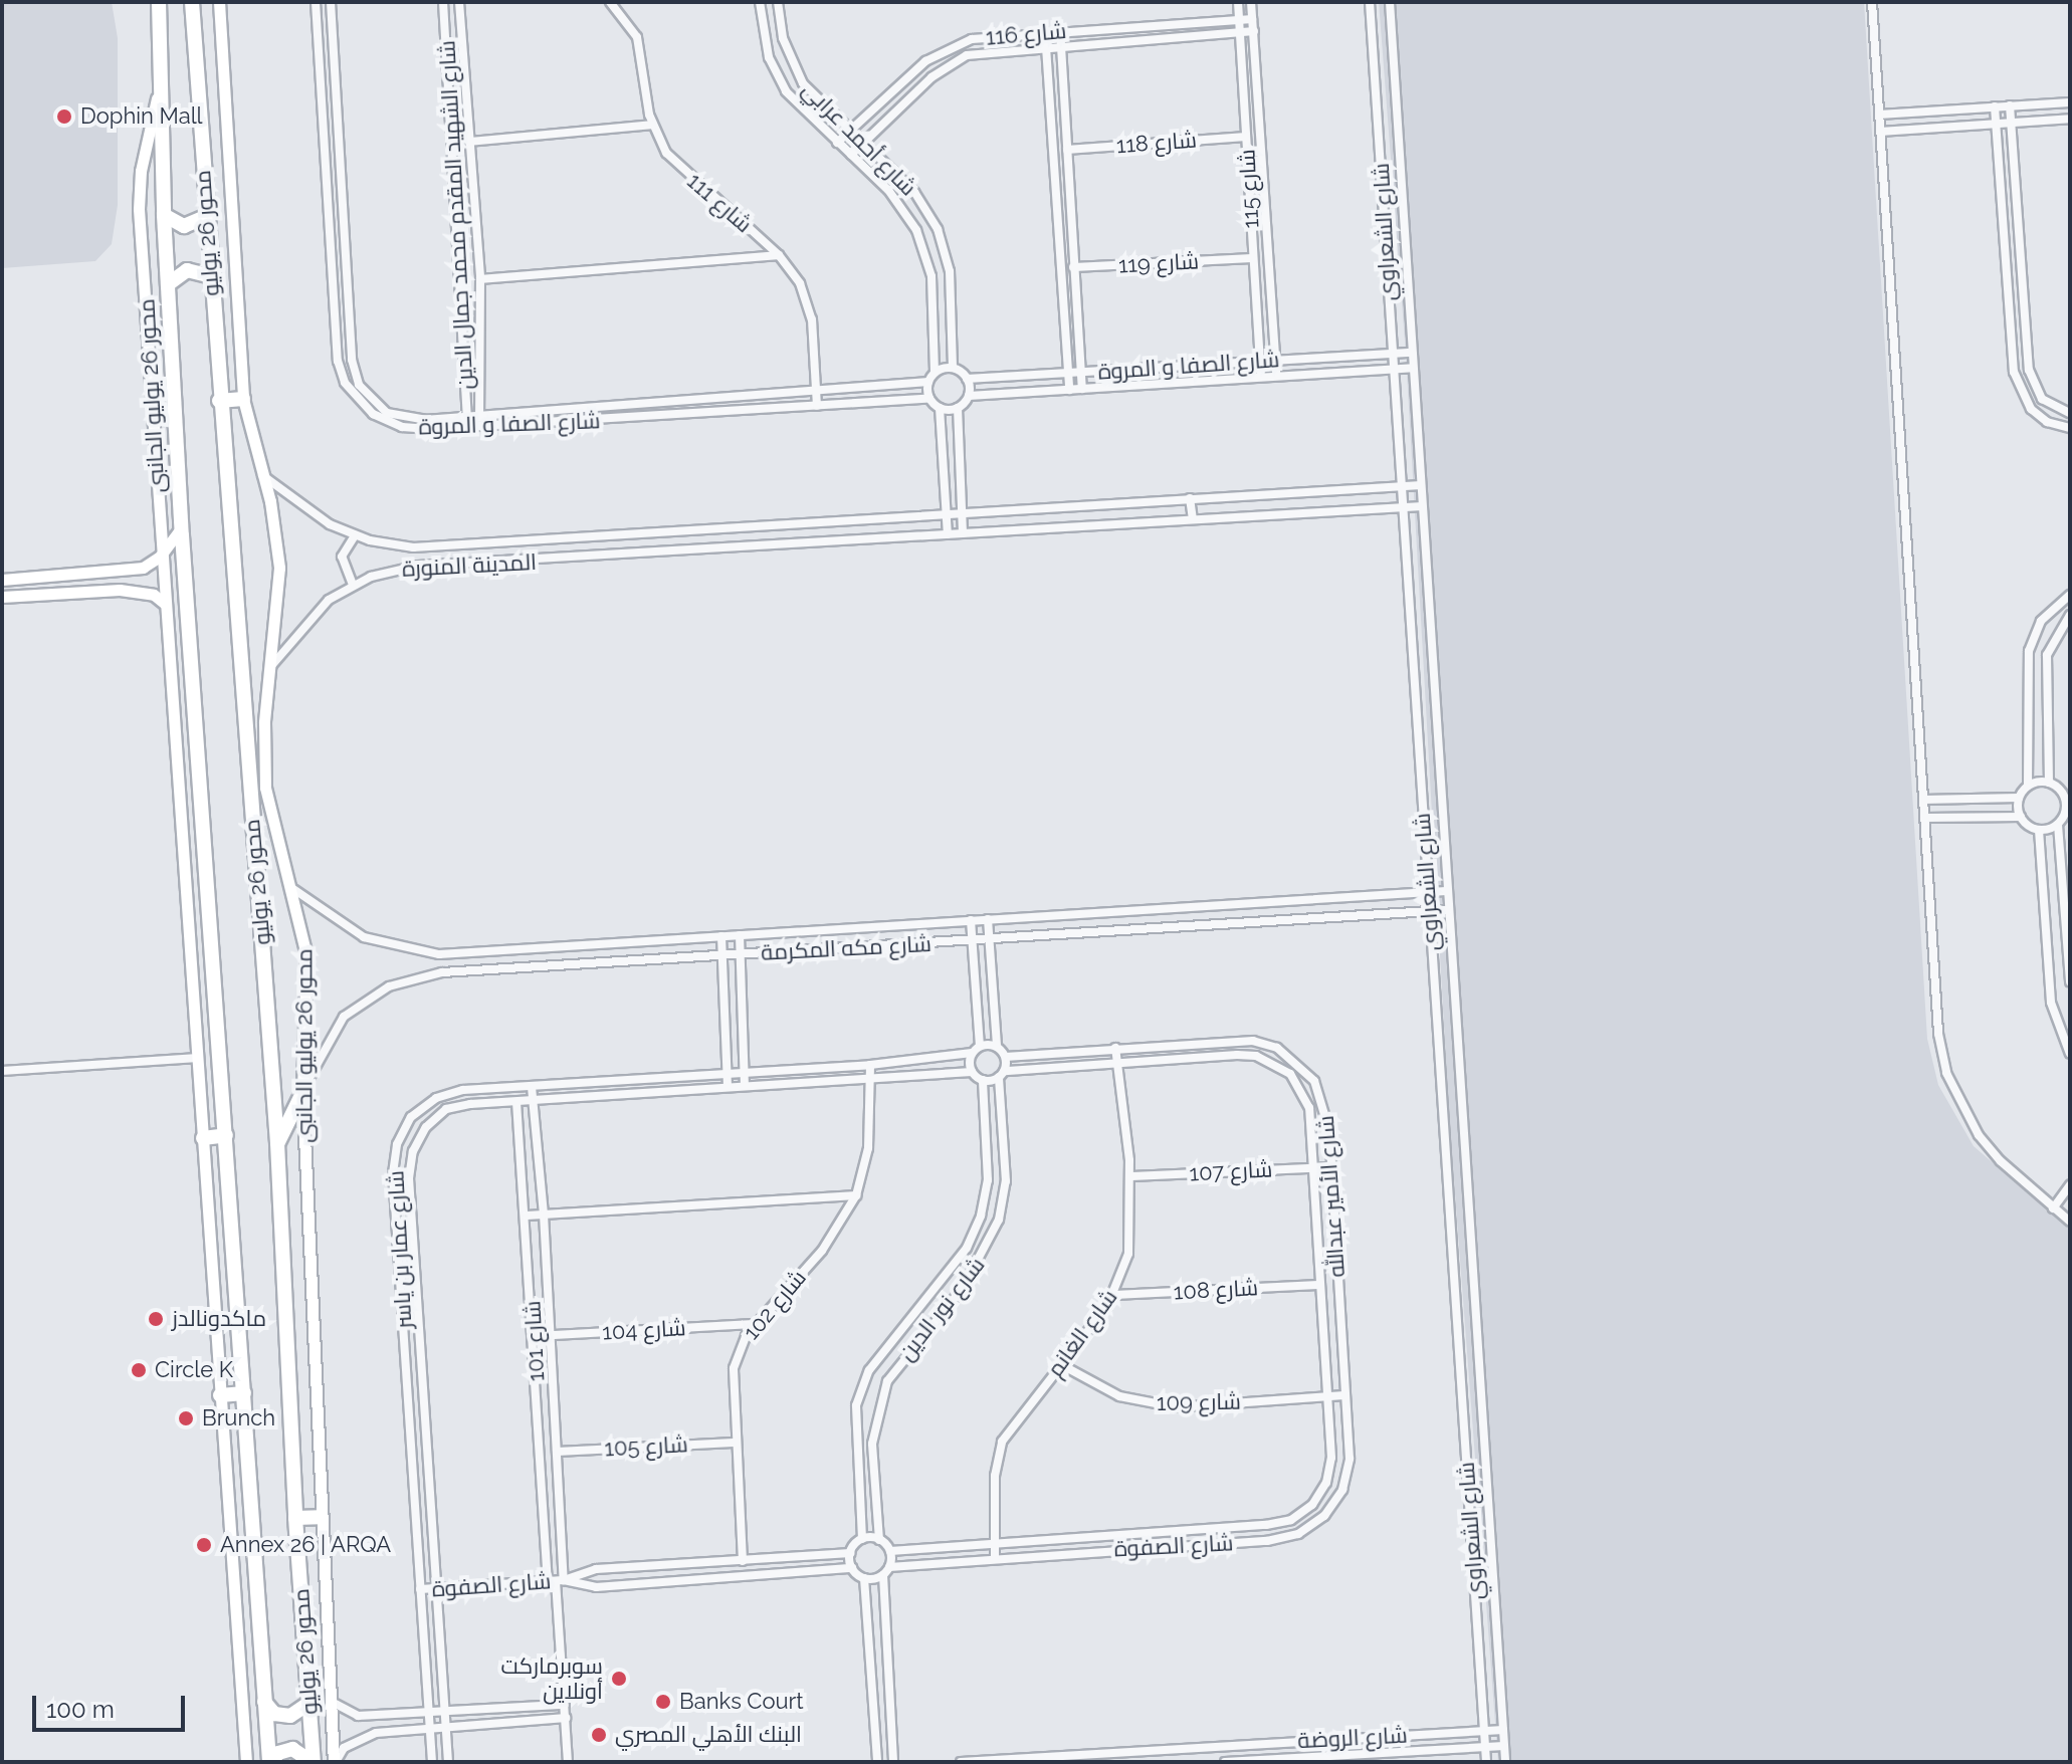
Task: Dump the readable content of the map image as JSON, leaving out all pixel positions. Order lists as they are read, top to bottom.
{
  "streets": {
    "highway": ["محور 26 يوليو"],
    "street": [
      "شارع 116",
      "شارع أحمد عرابي",
      "شارع 118",
      "شارع 115",
      "شارع 111",
      "شارع الشهيد المقدم محمد جمال الدين",
      "شارع الشعراوي",
      "شارع 119",
      "شارع الصفا و المروة",
      "محور 26 يوليو الجانبى",
      "المدينة المنورة",
      "شارع مكه المكرمة",
      "شارع 107",
      "شارع الأمير عبدالله",
      "شارع عمار بن ياسر",
      "شارع 108",
      "شارع 102",
      "شارع نور الدين",
      "شارع 104",
      "شارع الغانم",
      "شارع 101",
      "شارع 109",
      "شارع 105",
      "شارع الصفوة",
      "شارع الروضة"
    ]
  },
  "crossings": [
    ["شارع 116", "شارع أحمد عرابي"],
    ["شارع 116", "شارع 115"],
    ["شارع أحمد عرابي", "شارع الصفا و المروة"],
    ["شارع 118", "شارع 115"],
    ["شارع 115", "شارع 119"],
    ["شارع 115", "شارع الصفا و المروة"],
    ["شارع 111", "شارع الصفا و المروة"],
    ["شارع الشهيد المقدم محمد جمال الدين", "شارع الصفا و المروة"],
    ["شارع الشعراوي", "شارع الصفا و المروة"],
    ["شارع الشعراوي", "المدينة المنورة"],
    ["شارع الشعراوي", "شارع مكه المكرمة"],
    ["شارع الشعراوي", "شارع الروضة"],
    ["محور 26 يوليو", "محور 26 يوليو الجانبى"],
    ["محور 26 يوليو الجانبى", "المدينة المنورة"],
    ["محور 26 يوليو الجانبى", "شارع مكه المكرمة"],
    ["شارع 107", "شارع الأمير عبدالله"],
    ["شارع 107", "شارع الغانم"],
    ["شارع الأمير عبدالله", "شارع عمار بن ياسر"],
    ["شارع الأمير عبدالله", "شارع 108"],
    ["شارع الأمير عبدالله", "شارع نور الدين"],
    ["شارع الأمير عبدالله", "شارع الغانم"],
    ["شارع الأمير عبدالله", "شارع 109"],
    ["شارع الأمير عبدالله", "شارع الصفوة"],
    ["شارع عمار بن ياسر", "شارع 102"],
    ["شارع عمار بن ياسر", "شارع نور الدين"],
    ["شارع عمار بن ياسر", "شارع 101"],
    ["شارع عمار بن ياسر", "شارع الصفوة"],
    ["شارع 108", "شارع الغانم"],
    ["شارع 102", "شارع 104"],
    ["شارع 102", "شارع 105"],
    ["شارع 102", "شارع الصفوة"],
    ["شارع نور الدين", "شارع الصفوة"],
    ["شارع 104", "شارع 101"],
    ["شارع الغانم", "شارع 109"],
    ["شارع الغانم", "شارع الصفوة"],
    ["شارع 101", "شارع 105"],
    ["شارع 101", "شارع الصفوة"],
    ["شارع 109", "شارع الصفوة"]
  ],
  "places": [
    "Dophin Mall",
    "ماكدونالدز",
    "Circle K",
    "Brunch",
    "Annex 26 | ARQA",
    "سوبرماركت أونلاين",
    "Banks Court",
    "البنك الأهلي المصري"
  ],
  "scale_bar": "100 m"
}
